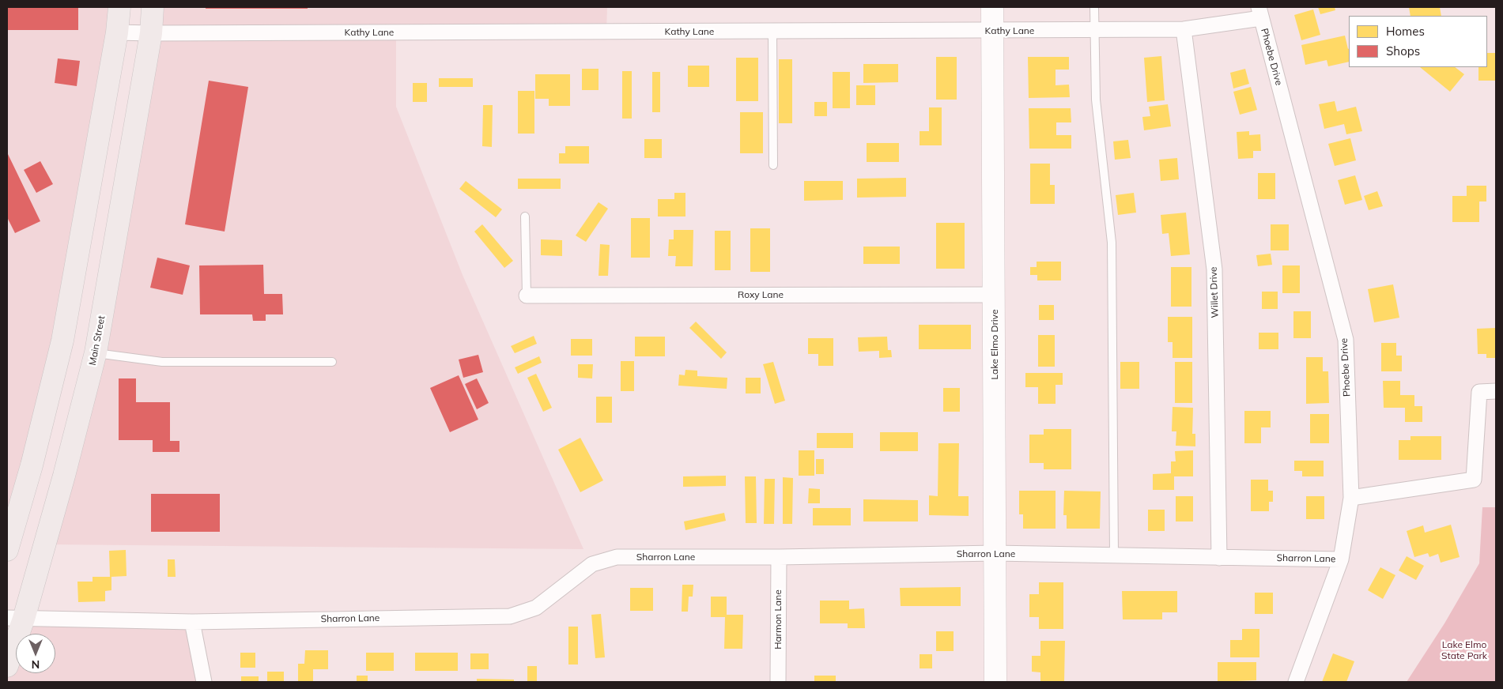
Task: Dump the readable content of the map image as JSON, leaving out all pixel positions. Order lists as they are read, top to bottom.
{
  "streets": {
    "main road": ["Main Street"],
    "street": [
      "Kathy Lane",
      "Phoebe Drive",
      "Willet Drive",
      "Roxy Lane",
      "Lake Elmo Drive",
      "Sharron Lane",
      "Harmon Lane"
    ]
  },
  "crossings": [
    ["Kathy Lane", "Phoebe Drive"],
    ["Kathy Lane", "Willet Drive"],
    ["Kathy Lane", "Main Street"],
    ["Kathy Lane", "Lake Elmo Drive"],
    ["Phoebe Drive", "Sharron Lane"],
    ["Willet Drive", "Sharron Lane"],
    ["Roxy Lane", "Lake Elmo Drive"],
    ["Main Street", "Sharron Lane"],
    ["Lake Elmo Drive", "Sharron Lane"],
    ["Sharron Lane", "Harmon Lane"]
  ],
  "parks": ["Lake Elmo State Park"],
  "legend": ["Homes", "Shops"],
  "north": "bottom"
}
